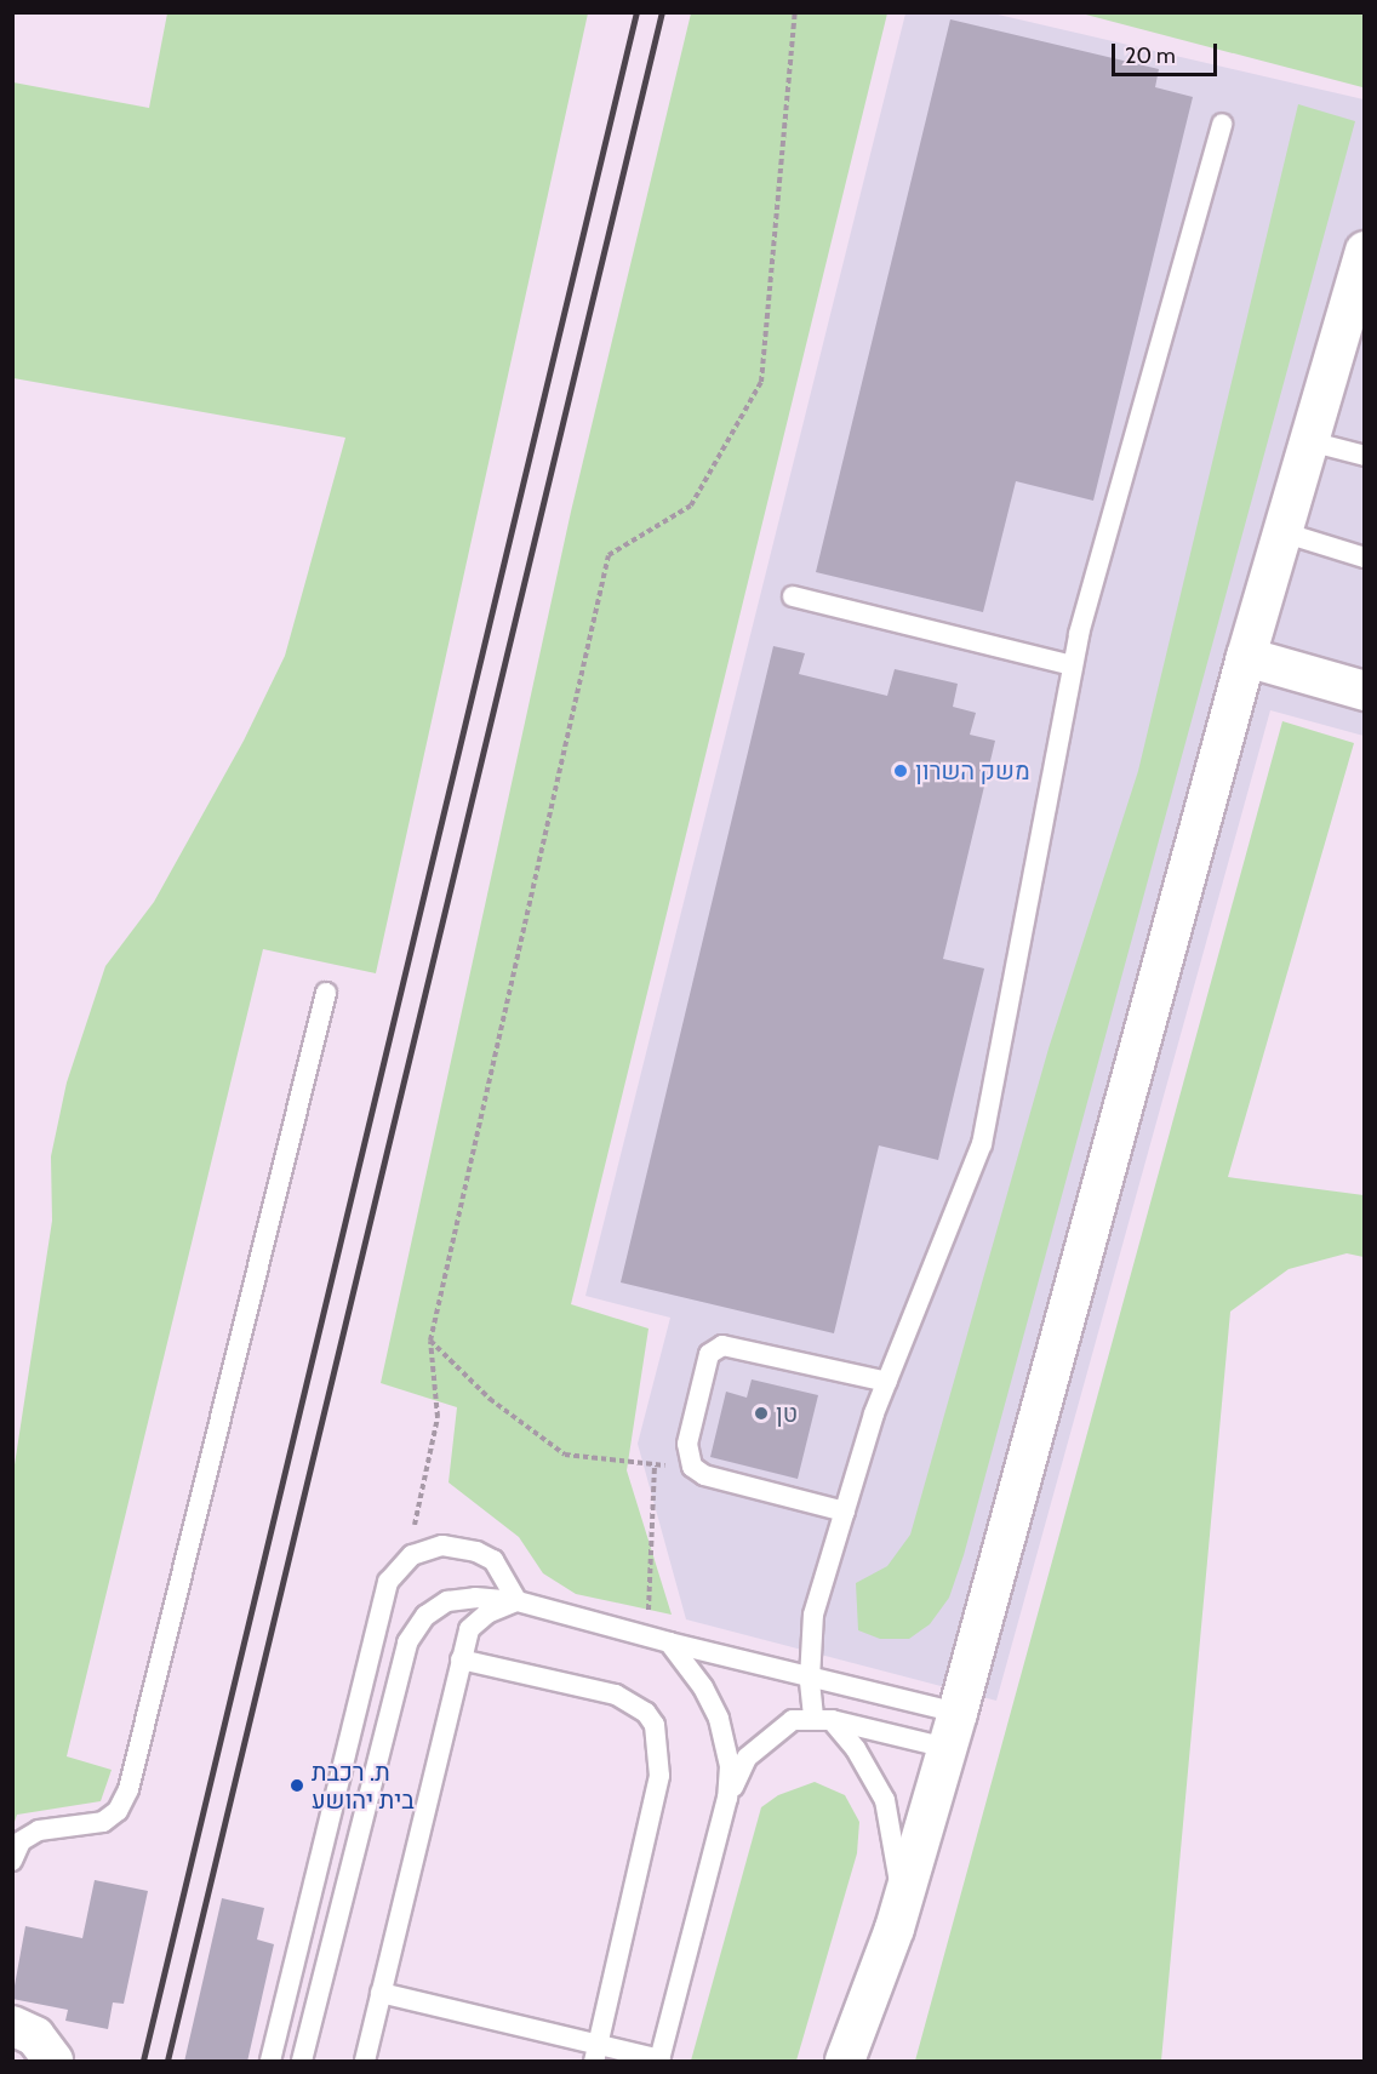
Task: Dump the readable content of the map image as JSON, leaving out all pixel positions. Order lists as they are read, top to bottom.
{
  "places": ["משק השרון", "טן", "ת. רכבת בית יהושע"],
  "scale_bar": "20 m"
}
